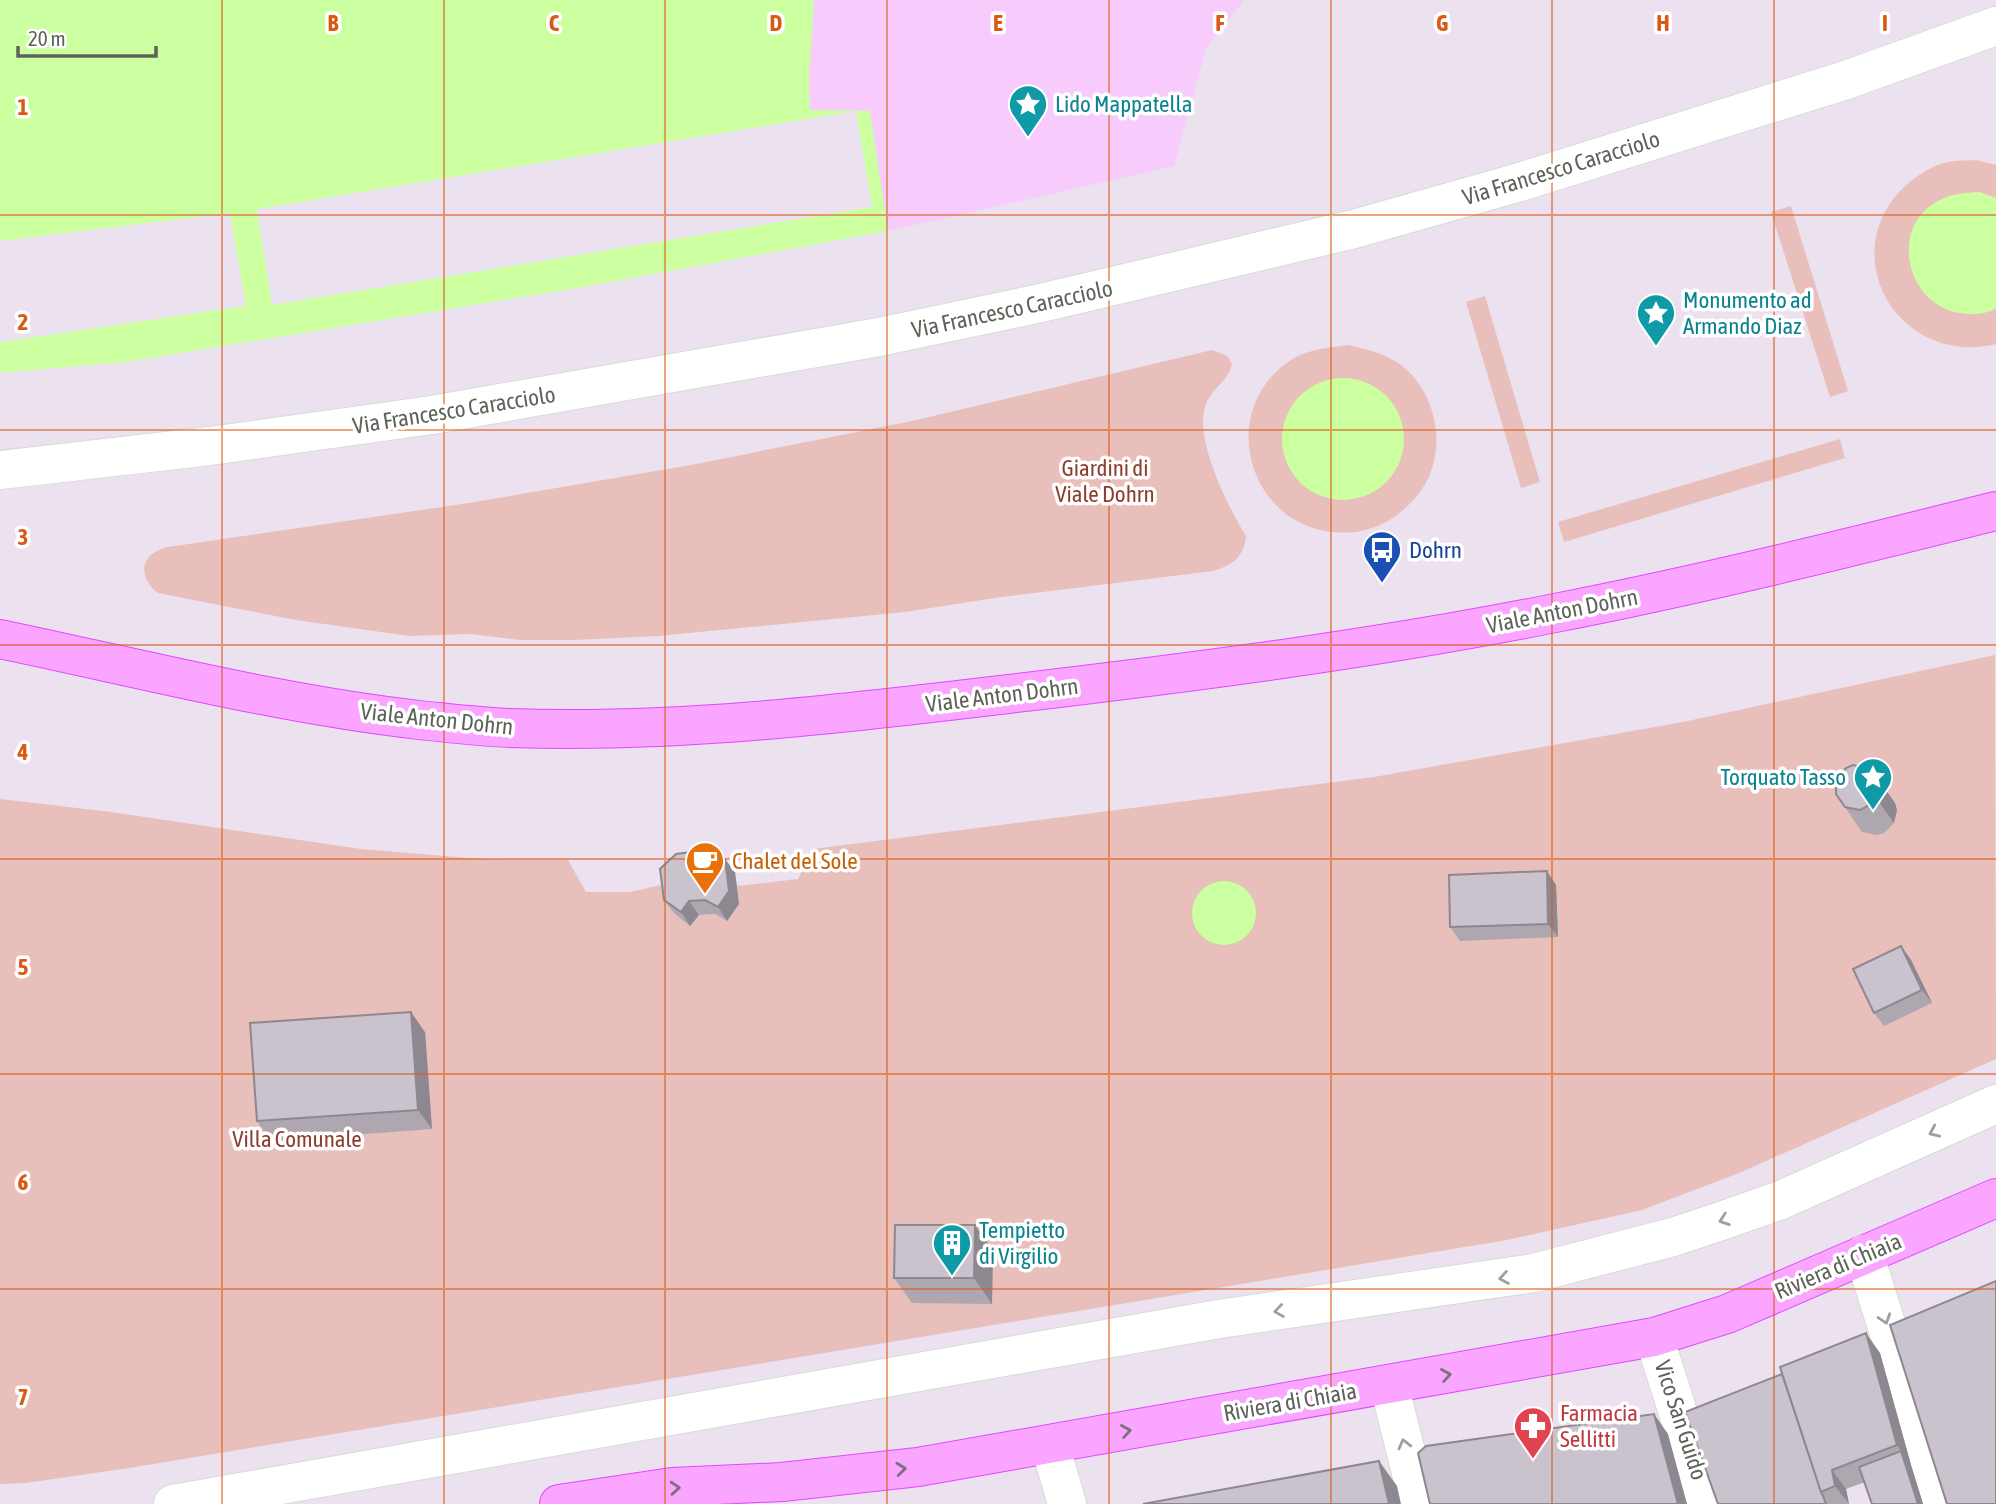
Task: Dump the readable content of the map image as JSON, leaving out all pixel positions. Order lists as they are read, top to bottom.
{
  "streets": {
    "main road": ["Viale Anton Dohrn", "Riviera di Chiaia"],
    "street": ["Via Francesco Caracciolo", "Vico San Guido"]
  },
  "crossings": [
    ["Riviera di Chiaia", "Vico San Guido"]
  ],
  "one_way": ["Riviera di Chiaia"],
  "parks": ["Giardini di Viale Dohrn", "Villa Comunale"],
  "places": {
    "place": ["Lido Mappatella", "Monumento ad Armando Diaz", "Torquato Tasso"],
    "bus stop": ["Dohrn"],
    "cafe": ["Chalet del Sole"],
    "building": ["Tempietto di Virgilio"],
    "pharmacy": ["Farmacia Sellitti"]
  },
  "scale_bar": "20 m",
  "grid": {
    "columns": [
      "B",
      "C",
      "D",
      "E",
      "F",
      "G",
      "H",
      "I"
    ],
    "rows": [
      "1",
      "2",
      "3",
      "4",
      "5",
      "6",
      "7"
    ]
  }
}
